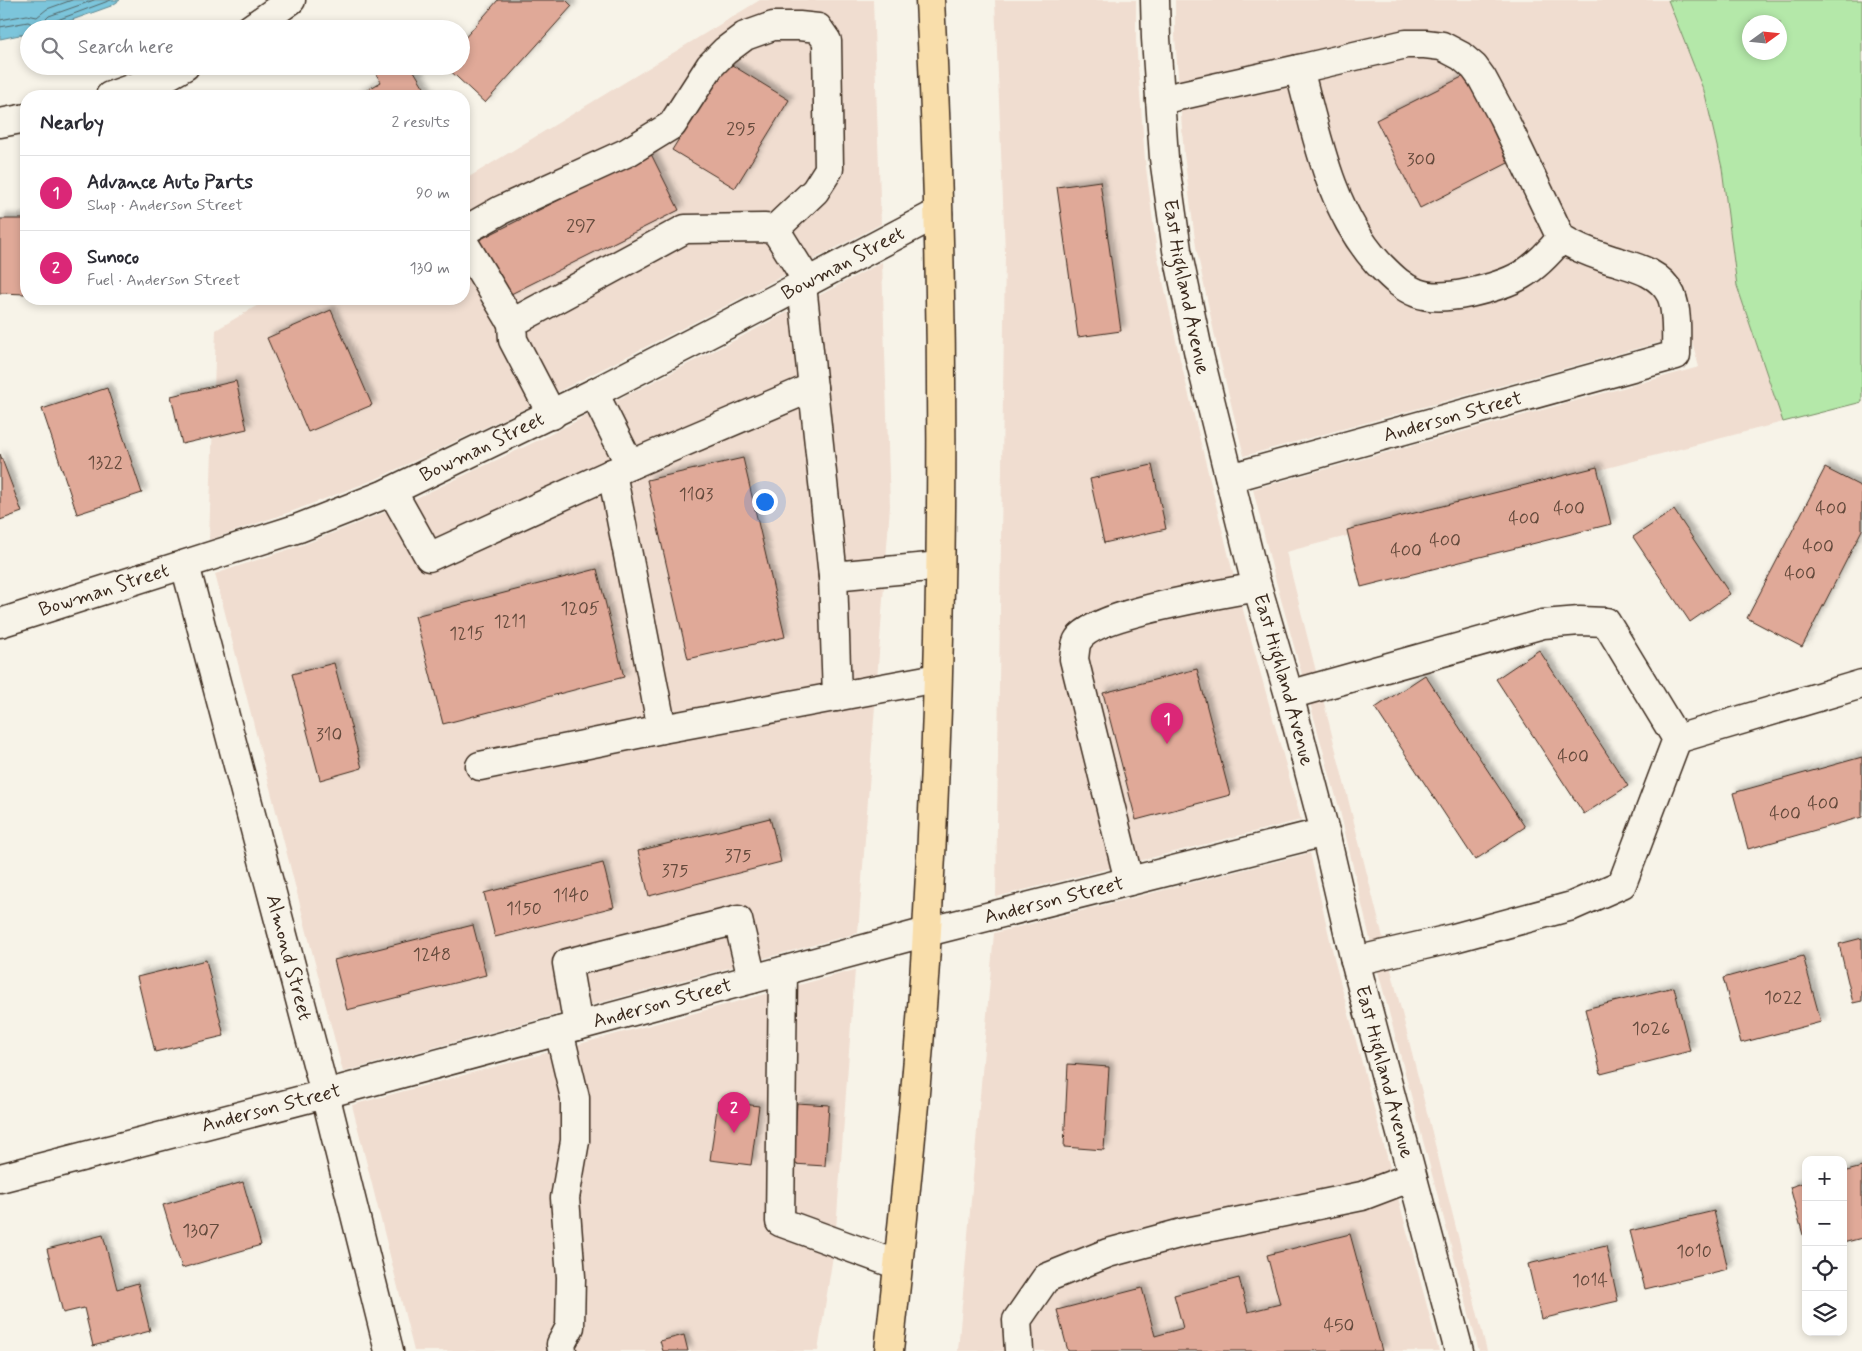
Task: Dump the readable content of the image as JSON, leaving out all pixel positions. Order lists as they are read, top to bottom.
{
  "streets": {
    "street": [
      "Bowman Street",
      "East Highland Avenue",
      "Anderson Street",
      "Almond Street"
    ]
  },
  "crossings": [
    ["Bowman Street", "Almond Street"],
    ["East Highland Avenue", "Anderson Street"],
    ["Anderson Street", "Almond Street"]
  ],
  "house_numbers": [
    "295",
    "300",
    "297",
    "1322",
    "1103",
    "400",
    "400",
    "400",
    "400",
    "400",
    "400",
    "400",
    "1205",
    "1211",
    "1215",
    "310",
    "400",
    "400",
    "400",
    "375",
    "375",
    "1140",
    "1150",
    "1248",
    "1022",
    "1026",
    "1307",
    "1010",
    "1014",
    "450"
  ],
  "north": "right",
  "page": {
    "search": "Search here",
    "heading": ["Nearby", "2 results"],
    "list": [
      {
        "mark": "1",
        "name": "Advance Auto Parts",
        "note": "Shop · Anderson Street",
        "value": "90 m"
      },
      {
        "mark": "2",
        "name": "Sunoco",
        "note": "Fuel · Anderson Street",
        "value": "130 m"
      }
    ],
    "pins": ["1", "2"],
    "map_buttons": ["+", "−"]
  }
}
